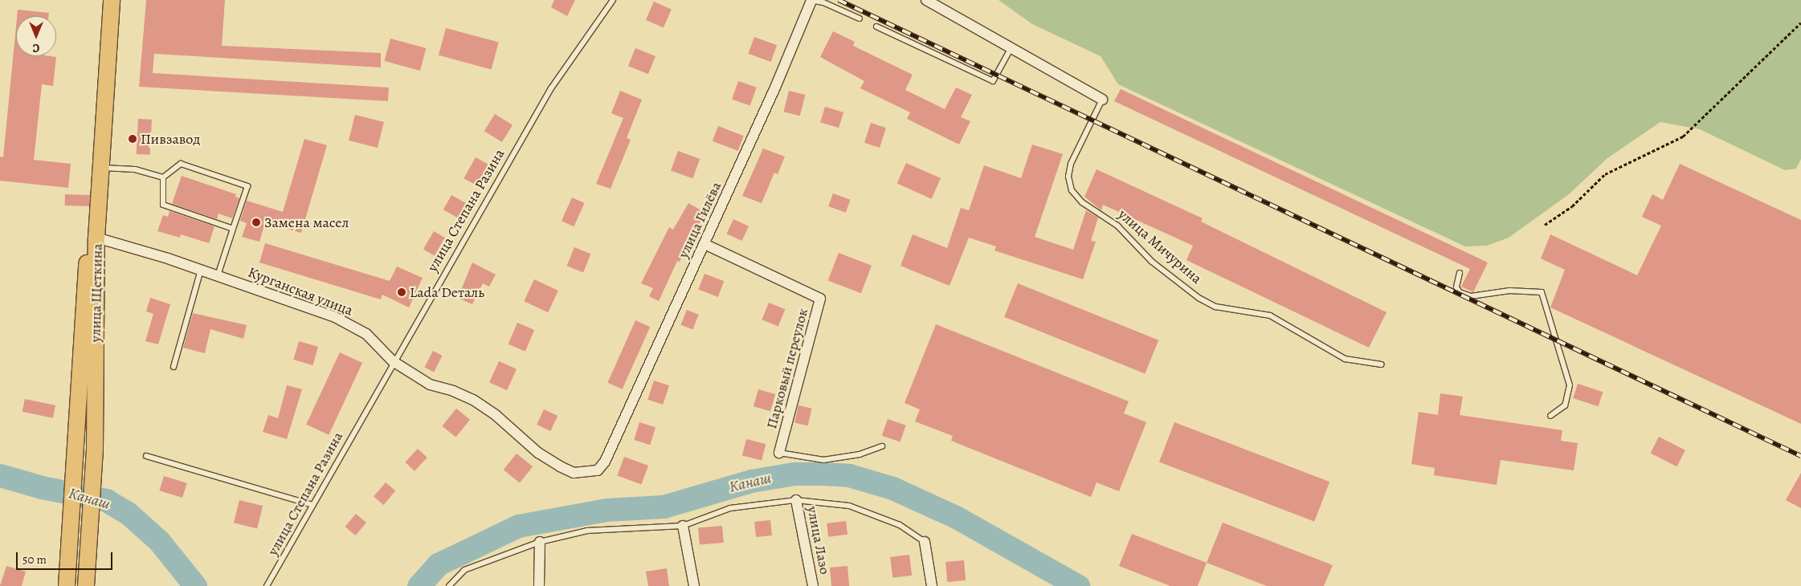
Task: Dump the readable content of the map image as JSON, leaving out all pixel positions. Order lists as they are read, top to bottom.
{
  "streets": {
    "main road": ["улица Щеткина"],
    "street": [
      "улица Гилёва",
      "улица Мичурина",
      "Курганская улица",
      "Парковый переулок",
      "улица Лазо"
    ],
    "lane": ["улица Степана Разина"]
  },
  "crossings": [
    ["улица Степана Разина", "Курганская улица"],
    ["улица Гилёва", "Курганская улица"],
    ["улица Гилёва", "Парковый переулок"],
    ["Курганская улица", "улица Щеткина"]
  ],
  "water": ["Канаш"],
  "places": ["Пивзавод", "Замена масел", "Lada Dеталь"],
  "scale_bar": "50 m",
  "north": "bottom"
}
